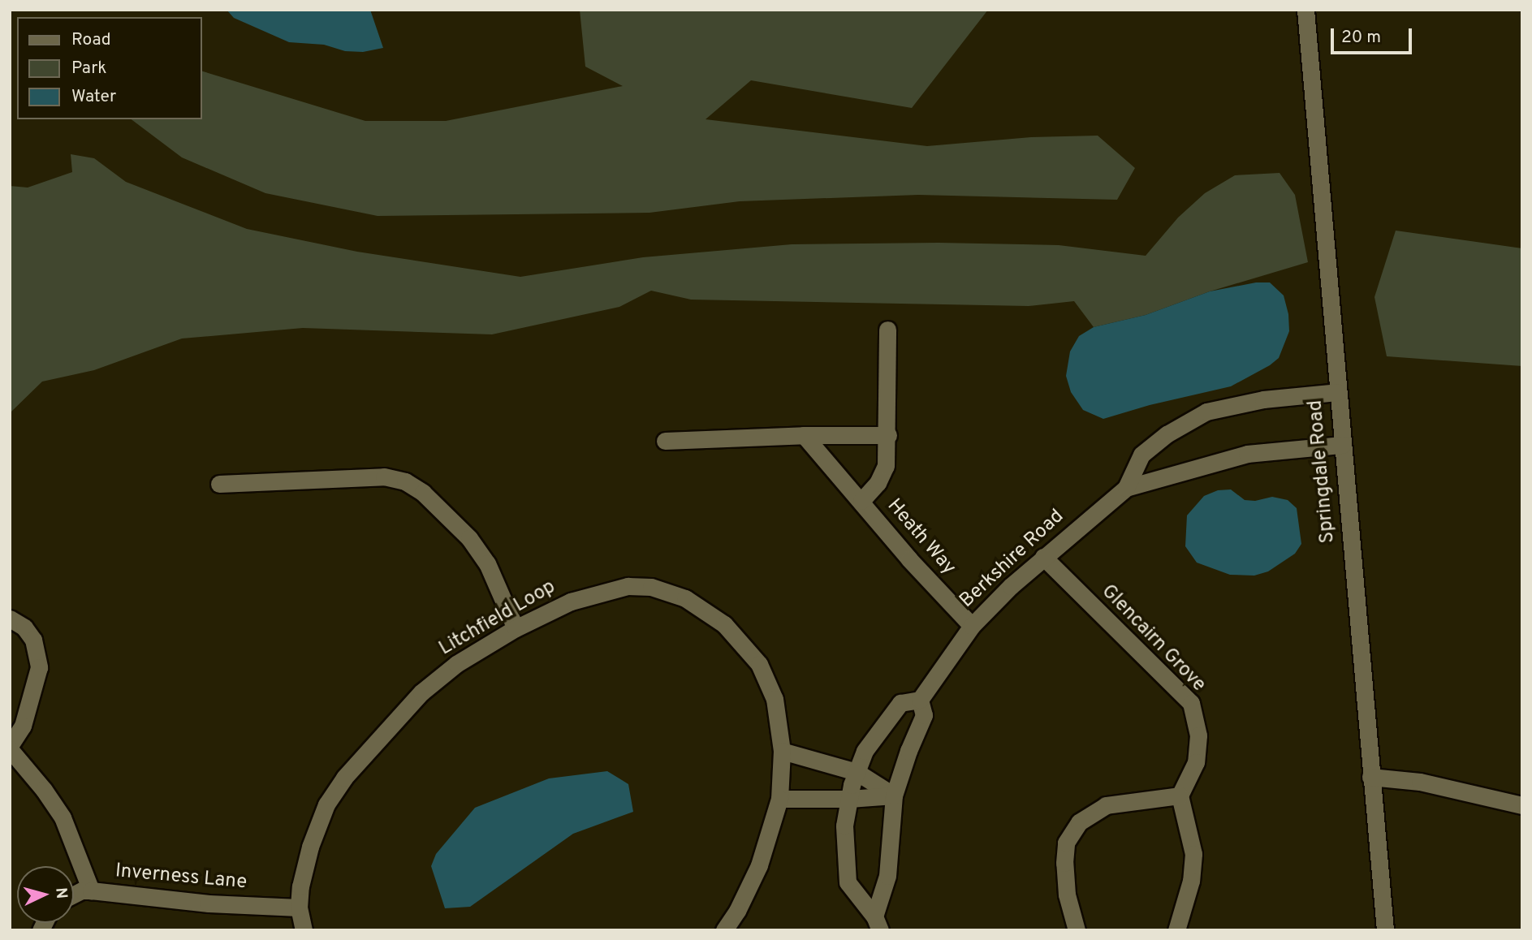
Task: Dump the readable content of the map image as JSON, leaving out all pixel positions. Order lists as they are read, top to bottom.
{
  "streets": {
    "street": [
      "Springdale Road",
      "Heath Way",
      "Berkshire Road",
      "Litchfield Loop",
      "Glencairn Grove",
      "Inverness Lane"
    ]
  },
  "crossings": [
    ["Springdale Road", "Berkshire Road"],
    ["Heath Way", "Berkshire Road"],
    ["Berkshire Road", "Glencairn Grove"],
    ["Litchfield Loop", "Inverness Lane"]
  ],
  "legend": ["Road", "Park", "Water"],
  "scale_bar": "20 m",
  "north": "right"
}
